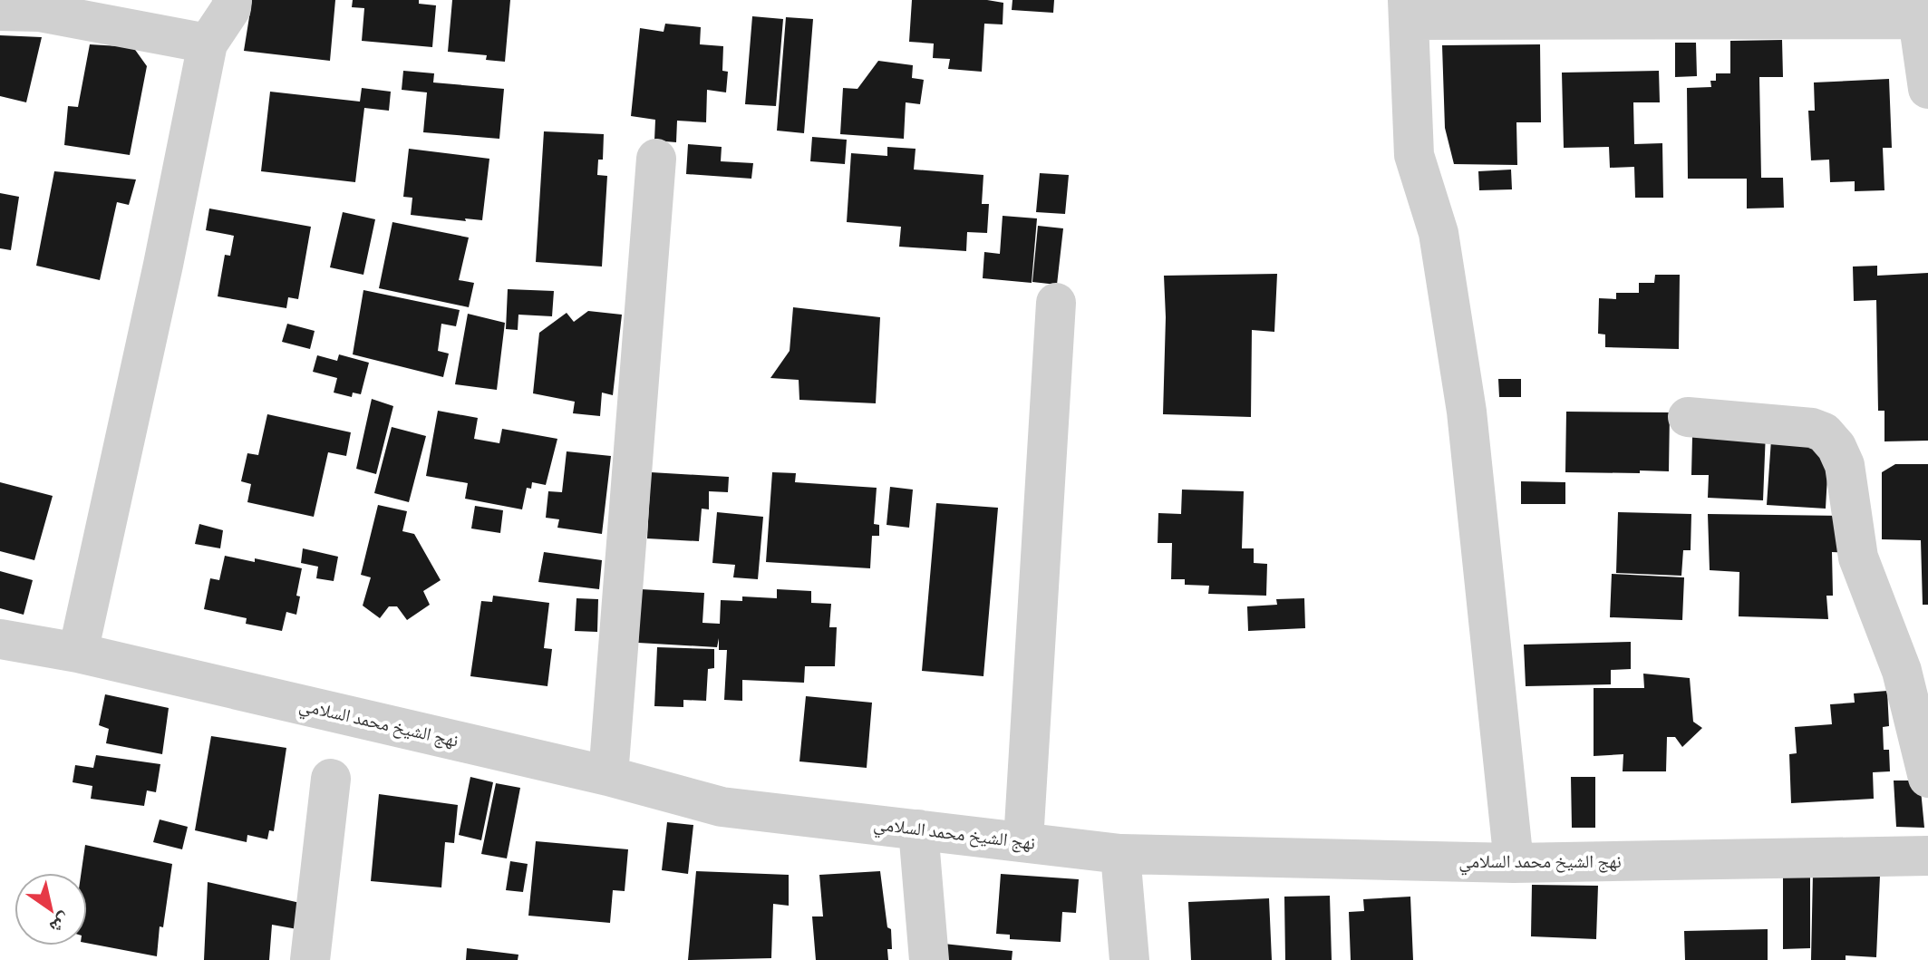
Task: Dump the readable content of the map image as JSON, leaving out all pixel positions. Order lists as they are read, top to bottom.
{
  "streets": {
    "street": ["نهج الشيخ محمد السلامي"]
  },
  "north": "bottom right"
}
